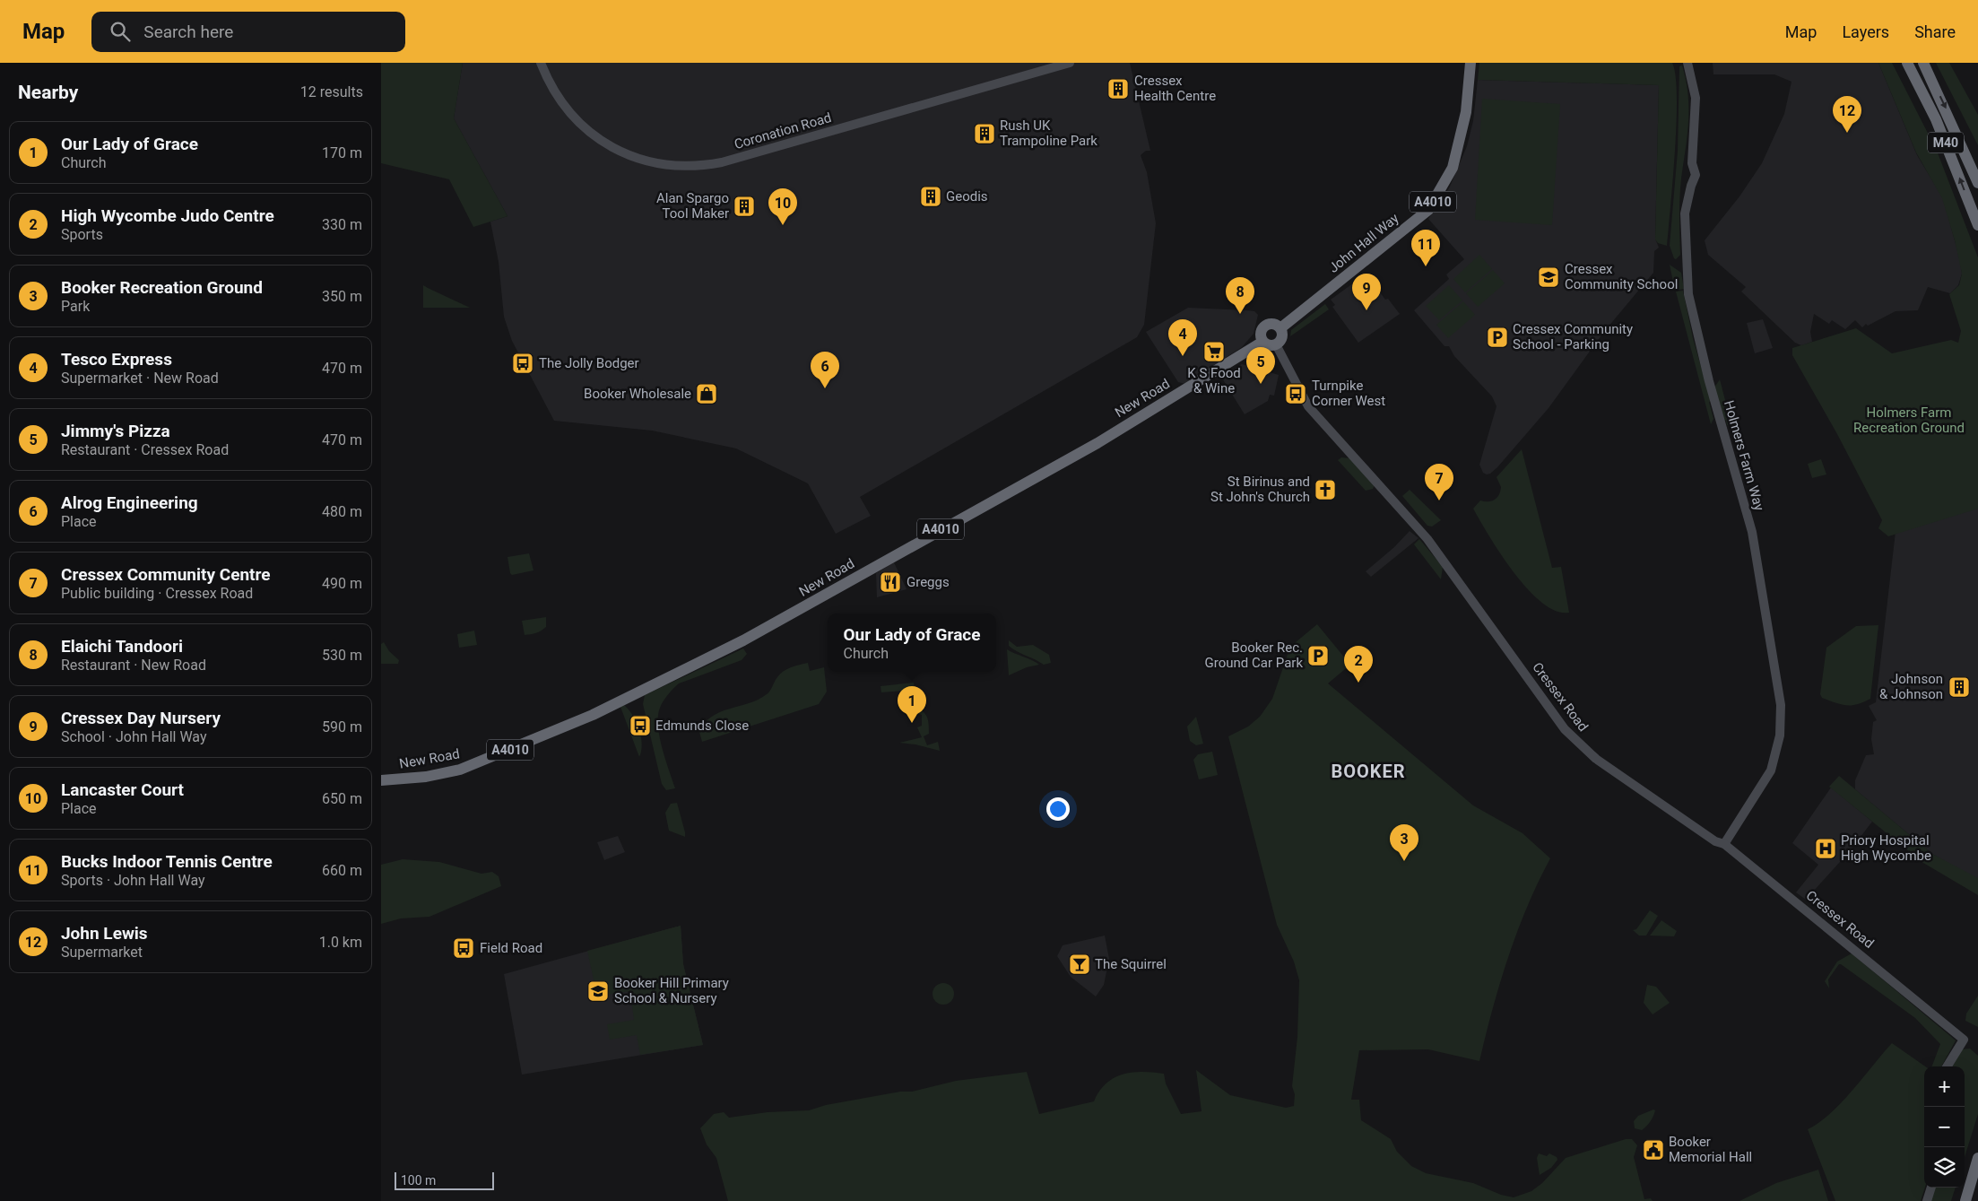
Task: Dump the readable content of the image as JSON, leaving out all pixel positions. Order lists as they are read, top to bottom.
{
  "streets": {
    "highway": [
      "M40",
      "A4010",
      "John Hall Way",
      "New Road"
    ],
    "street": ["Coronation Road", "Holmers Farm Way", "Cressex Road"]
  },
  "crossings": [
    ["John Hall Way", "New Road"],
    ["John Hall Way", "Cressex Road"],
    ["New Road", "Cressex Road"],
    ["Holmers Farm Way", "Cressex Road"]
  ],
  "districts": ["BOOKER"],
  "parks": ["Holmers Farm Recreation Ground"],
  "places": {
    "building": [
      "Cressex Health Centre",
      "Rush UK Trampoline Park",
      "Geodis",
      "Alan Spargo Tool Maker",
      "Johnson & Johnson"
    ],
    "school or university": ["Cressex Community School", "Booker Hill Primary School & Nursery"],
    "parking": ["Cressex Community School - Parking", "Booker Rec. Ground Car Park"],
    "supermarket": ["K S Food & Wine"],
    "bus stop": [
      "The Jolly Bodger",
      "Turnpike Corner West",
      "Edmunds Close",
      "Field Road"
    ],
    "shop": ["Booker Wholesale"],
    "church": ["St Birinus and St John's Church"],
    "restaurant": ["Greggs"],
    "hospital": ["Priory Hospital High Wycombe"],
    "bar": ["The Squirrel"],
    "public building": ["Booker Memorial Hall"]
  },
  "scale_bar": "100 m",
  "page": {
    "header": "Map",
    "search": "Search here",
    "nav": ["Map", "Layers", "Share"],
    "heading": ["Nearby", "12 results"],
    "pins": [
      "12",
      "10",
      "11",
      "9",
      "8",
      "4",
      "5",
      "6",
      "7",
      "2",
      "1",
      "3"
    ],
    "list": [
      {
        "mark": "1",
        "name": "Our Lady of Grace",
        "note": "Church",
        "value": "170 m"
      },
      {
        "mark": "2",
        "name": "High Wycombe Judo Centre",
        "note": "Sports",
        "value": "330 m"
      },
      {
        "mark": "3",
        "name": "Booker Recreation Ground",
        "note": "Park",
        "value": "350 m"
      },
      {
        "mark": "4",
        "name": "Tesco Express",
        "note": "Supermarket · New Road",
        "value": "470 m"
      },
      {
        "mark": "5",
        "name": "Jimmy's Pizza",
        "note": "Restaurant · Cressex Road",
        "value": "470 m"
      },
      {
        "mark": "6",
        "name": "Alrog Engineering",
        "note": "Place",
        "value": "480 m"
      },
      {
        "mark": "7",
        "name": "Cressex Community Centre",
        "note": "Public building · Cressex Road",
        "value": "490 m"
      },
      {
        "mark": "8",
        "name": "Elaichi Tandoori",
        "note": "Restaurant · New Road",
        "value": "530 m"
      },
      {
        "mark": "9",
        "name": "Cressex Day Nursery",
        "note": "School · John Hall Way",
        "value": "590 m"
      },
      {
        "mark": "10",
        "name": "Lancaster Court",
        "note": "Place",
        "value": "650 m"
      },
      {
        "mark": "11",
        "name": "Bucks Indoor Tennis Centre",
        "note": "Sports · John Hall Way",
        "value": "660 m"
      },
      {
        "mark": "12",
        "name": "John Lewis",
        "note": "Supermarket",
        "value": "1.0 km"
      }
    ],
    "popup": ["Our Lady of Grace", "Church"],
    "map_buttons": ["+", "−"],
    "scale": "100 m"
  }
}
